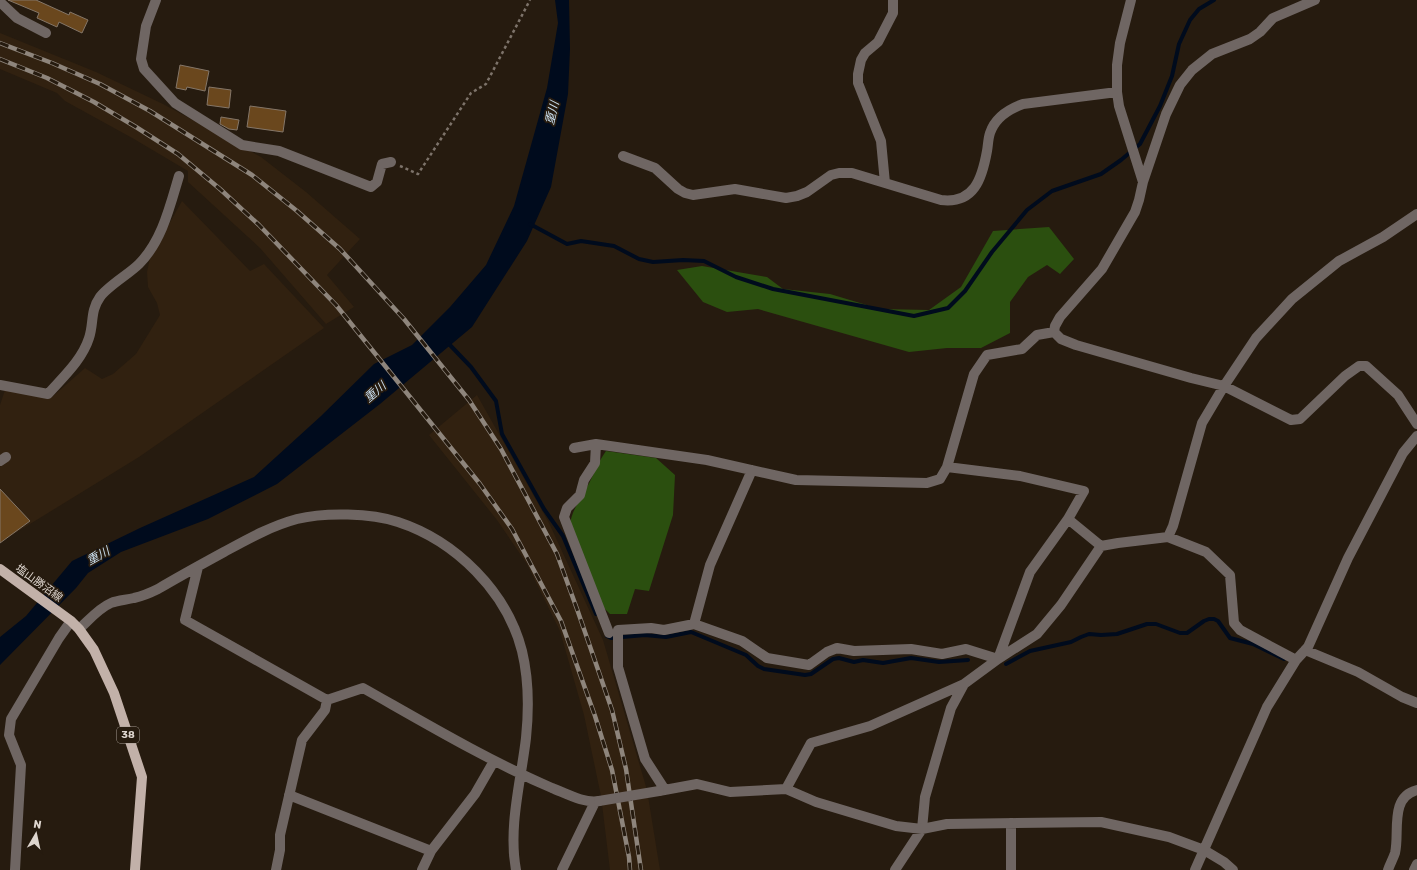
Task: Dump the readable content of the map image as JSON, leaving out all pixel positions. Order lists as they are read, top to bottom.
{
  "streets": {
    "main road": ["塩山勝沼線", "38"]
  },
  "crossings": [
    ["塩山勝沼線", "38"]
  ],
  "water": ["重川"],
  "north": "top"
}
